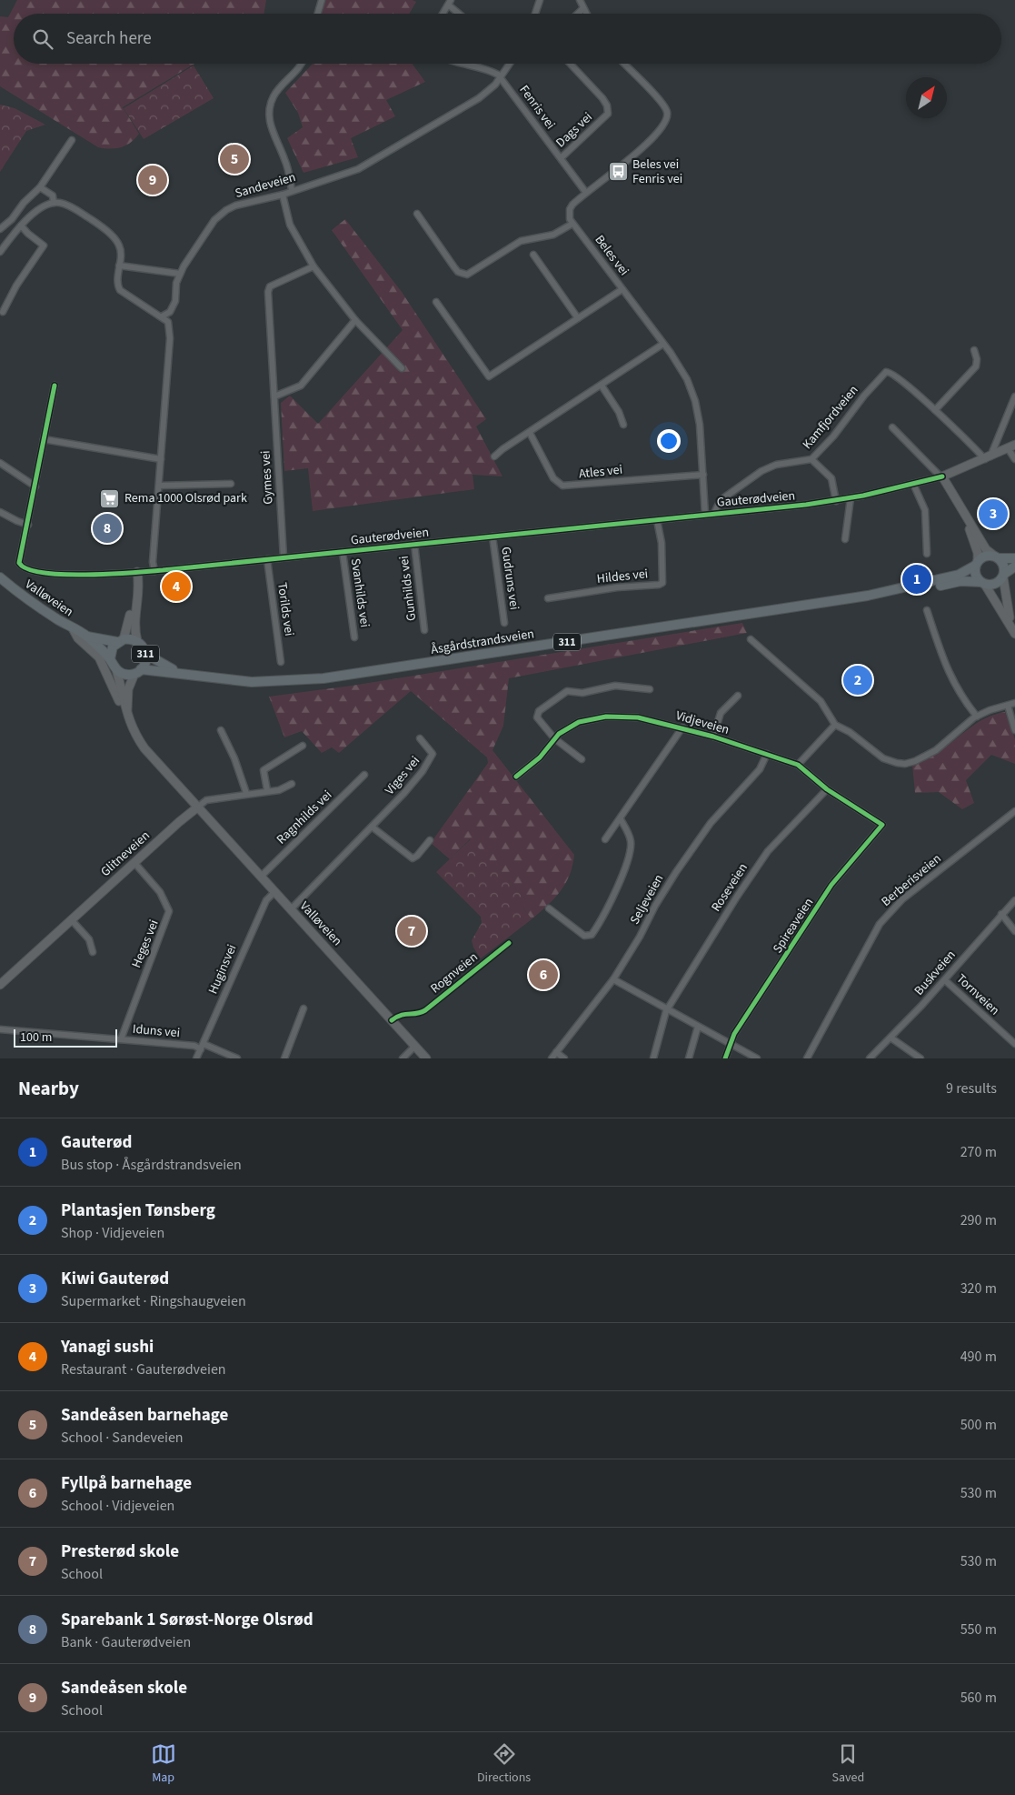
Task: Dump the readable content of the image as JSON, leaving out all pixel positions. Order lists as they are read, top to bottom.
{
  "streets": {
    "main road": [
      "Gauterødveien",
      "Valløveien",
      "Åsgårdstrandsveien",
      "311",
      "Glitneveien"
    ],
    "street": [
      "Fenris vei",
      "Dags vei",
      "Sandeveien",
      "Beles vei",
      "Kamfjordveien",
      "Atles vei",
      "Gymes vei",
      "Hildes vei",
      "Gudruns vei",
      "Gunhilds vei",
      "Svanhilds vei",
      "Torilds vei",
      "Vidjeveien",
      "Viges vei",
      "Ragnhilds vei",
      "Berberisveien",
      "Roseveien",
      "Seljeveien",
      "Spireaveien",
      "Heges vei",
      "Huginsvei",
      "Buskveien",
      "Tornveien",
      "Iduns vei"
    ],
    "cycle path": ["Rognveien"]
  },
  "crossings": [
    ["Fenris vei", "Dags vei"],
    ["Fenris vei", "Sandeveien"],
    ["Beles vei", "Atles vei"],
    ["Beles vei", "Gauterødveien"],
    ["Kamfjordveien", "Gauterødveien"],
    ["Gymes vei", "Gauterødveien"],
    ["Gauterødveien", "Hildes vei"],
    ["Gauterødveien", "Gudruns vei"],
    ["Gauterødveien", "Gunhilds vei"],
    ["Gauterødveien", "Svanhilds vei"],
    ["Gauterødveien", "Torilds vei"],
    ["Valløveien", "Åsgårdstrandsveien"],
    ["Valløveien", "311"],
    ["Valløveien", "Viges vei"],
    ["Valløveien", "Ragnhilds vei"],
    ["Valløveien", "Glitneveien"],
    ["Valløveien", "Huginsvei"],
    ["Åsgårdstrandsveien", "311"],
    ["Vidjeveien", "Roseveien"],
    ["Vidjeveien", "Seljeveien"],
    ["Vidjeveien", "Spireaveien"],
    ["Glitneveien", "Heges vei"],
    ["Heges vei", "Iduns vei"],
    ["Huginsvei", "Iduns vei"],
    ["Buskveien", "Tornveien"]
  ],
  "places": {
    "bus stop": ["Beles vei Fenris vei"],
    "supermarket": ["Rema 1000 Olsrød park"]
  },
  "scale_bar": "100 m",
  "north": "top right",
  "page": {
    "search": "Search here",
    "pins": [
      "5",
      "9",
      "3",
      "8",
      "1",
      "4",
      "2",
      "7",
      "6"
    ],
    "scale": "100 m",
    "heading": ["Nearby", "9 results"],
    "list": [
      {
        "mark": "1",
        "name": "Gauterød",
        "note": "Bus stop · Åsgårdstrandsveien",
        "value": "270 m"
      },
      {
        "mark": "2",
        "name": "Plantasjen Tønsberg",
        "note": "Shop · Vidjeveien",
        "value": "290 m"
      },
      {
        "mark": "3",
        "name": "Kiwi Gauterød",
        "note": "Supermarket · Ringshaugveien",
        "value": "320 m"
      },
      {
        "mark": "4",
        "name": "Yanagi sushi",
        "note": "Restaurant · Gauterødveien",
        "value": "490 m"
      },
      {
        "mark": "5",
        "name": "Sandeåsen barnehage",
        "note": "School · Sandeveien",
        "value": "500 m"
      },
      {
        "mark": "6",
        "name": "Fyllpå barnehage",
        "note": "School · Vidjeveien",
        "value": "530 m"
      },
      {
        "mark": "7",
        "name": "Presterød skole",
        "note": "School",
        "value": "530 m"
      },
      {
        "mark": "8",
        "name": "Sparebank 1 Sørøst-Norge Olsrød",
        "note": "Bank · Gauterødveien",
        "value": "550 m"
      },
      {
        "mark": "9",
        "name": "Sandeåsen skole",
        "note": "School",
        "value": "560 m"
      }
    ],
    "nav": ["Map", "Directions", "Saved"]
  }
}
